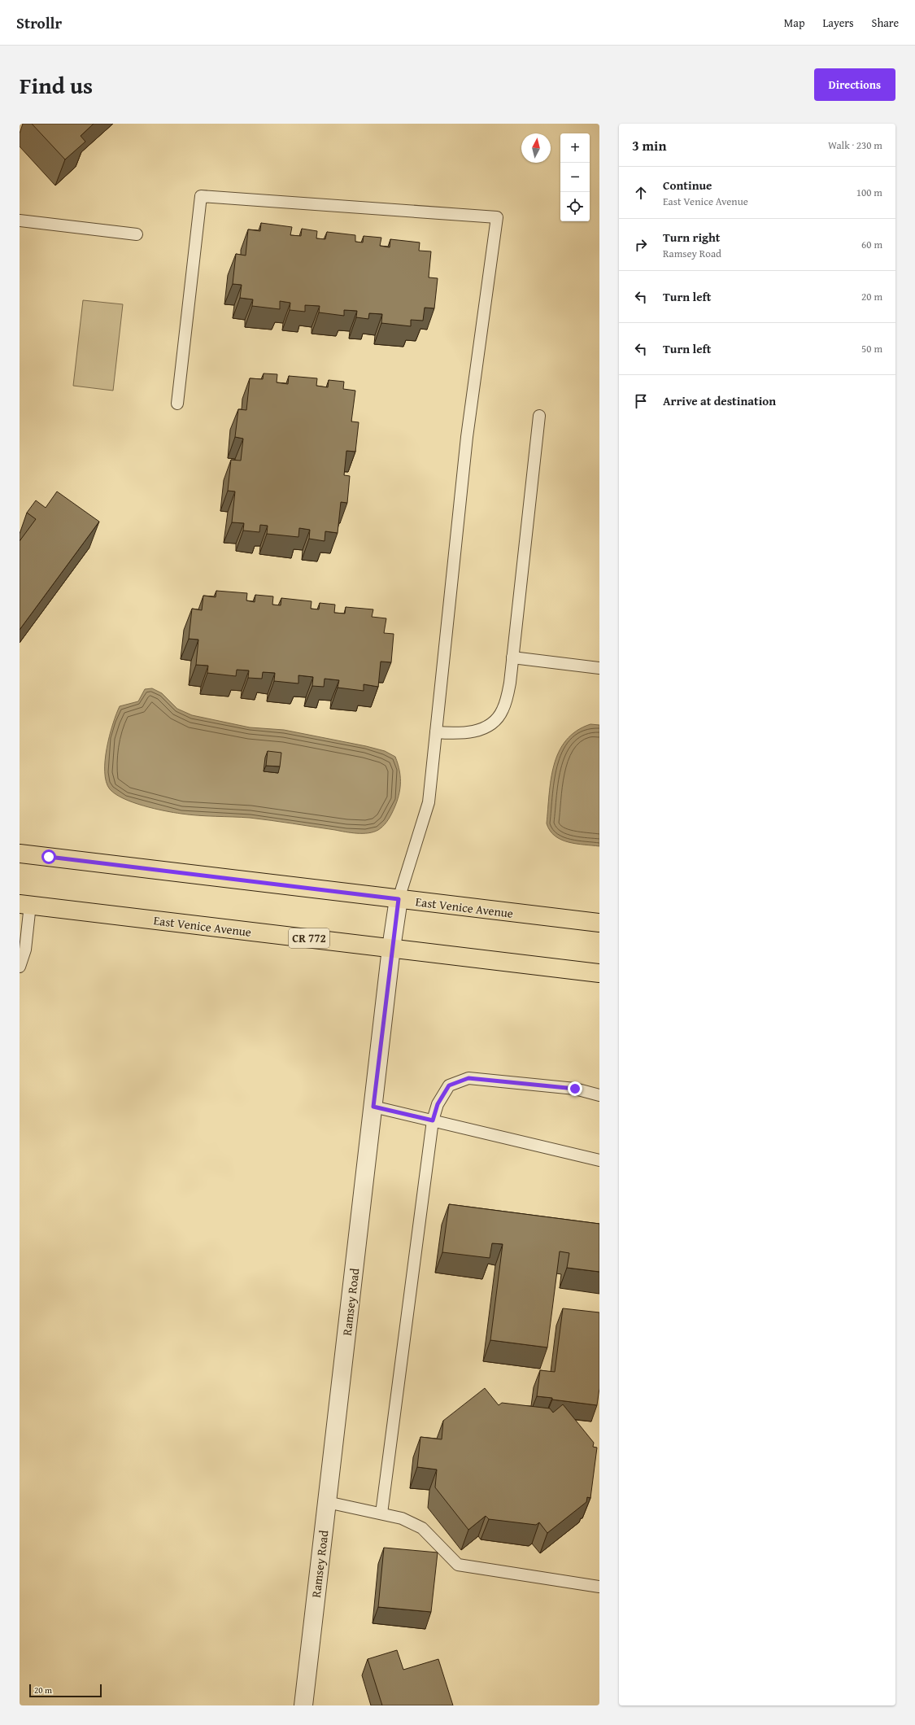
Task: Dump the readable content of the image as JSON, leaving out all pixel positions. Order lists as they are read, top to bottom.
{
  "streets": {
    "main road": ["East Venice Avenue", "CR 772"],
    "street": ["Ramsey Road"]
  },
  "crossings": [
    ["East Venice Avenue", "Ramsey Road"]
  ],
  "scale_bar": "20 m",
  "north": "top",
  "page": {
    "header": "Strollr",
    "nav": ["Map", "Layers", "Share"],
    "title": "Find us",
    "buttons": "Directions",
    "heading": ["3 min", "Walk · 230 m"],
    "map_buttons": ["+", "−"],
    "list": [
      ["Continue", "East Venice Avenue", "100 m"],
      ["Turn right", "Ramsey Road", "60 m"],
      ["Turn left", "20 m"],
      ["Turn left", "50 m"],
      "Arrive at destination"
    ],
    "scale": "20 m"
  }
}
